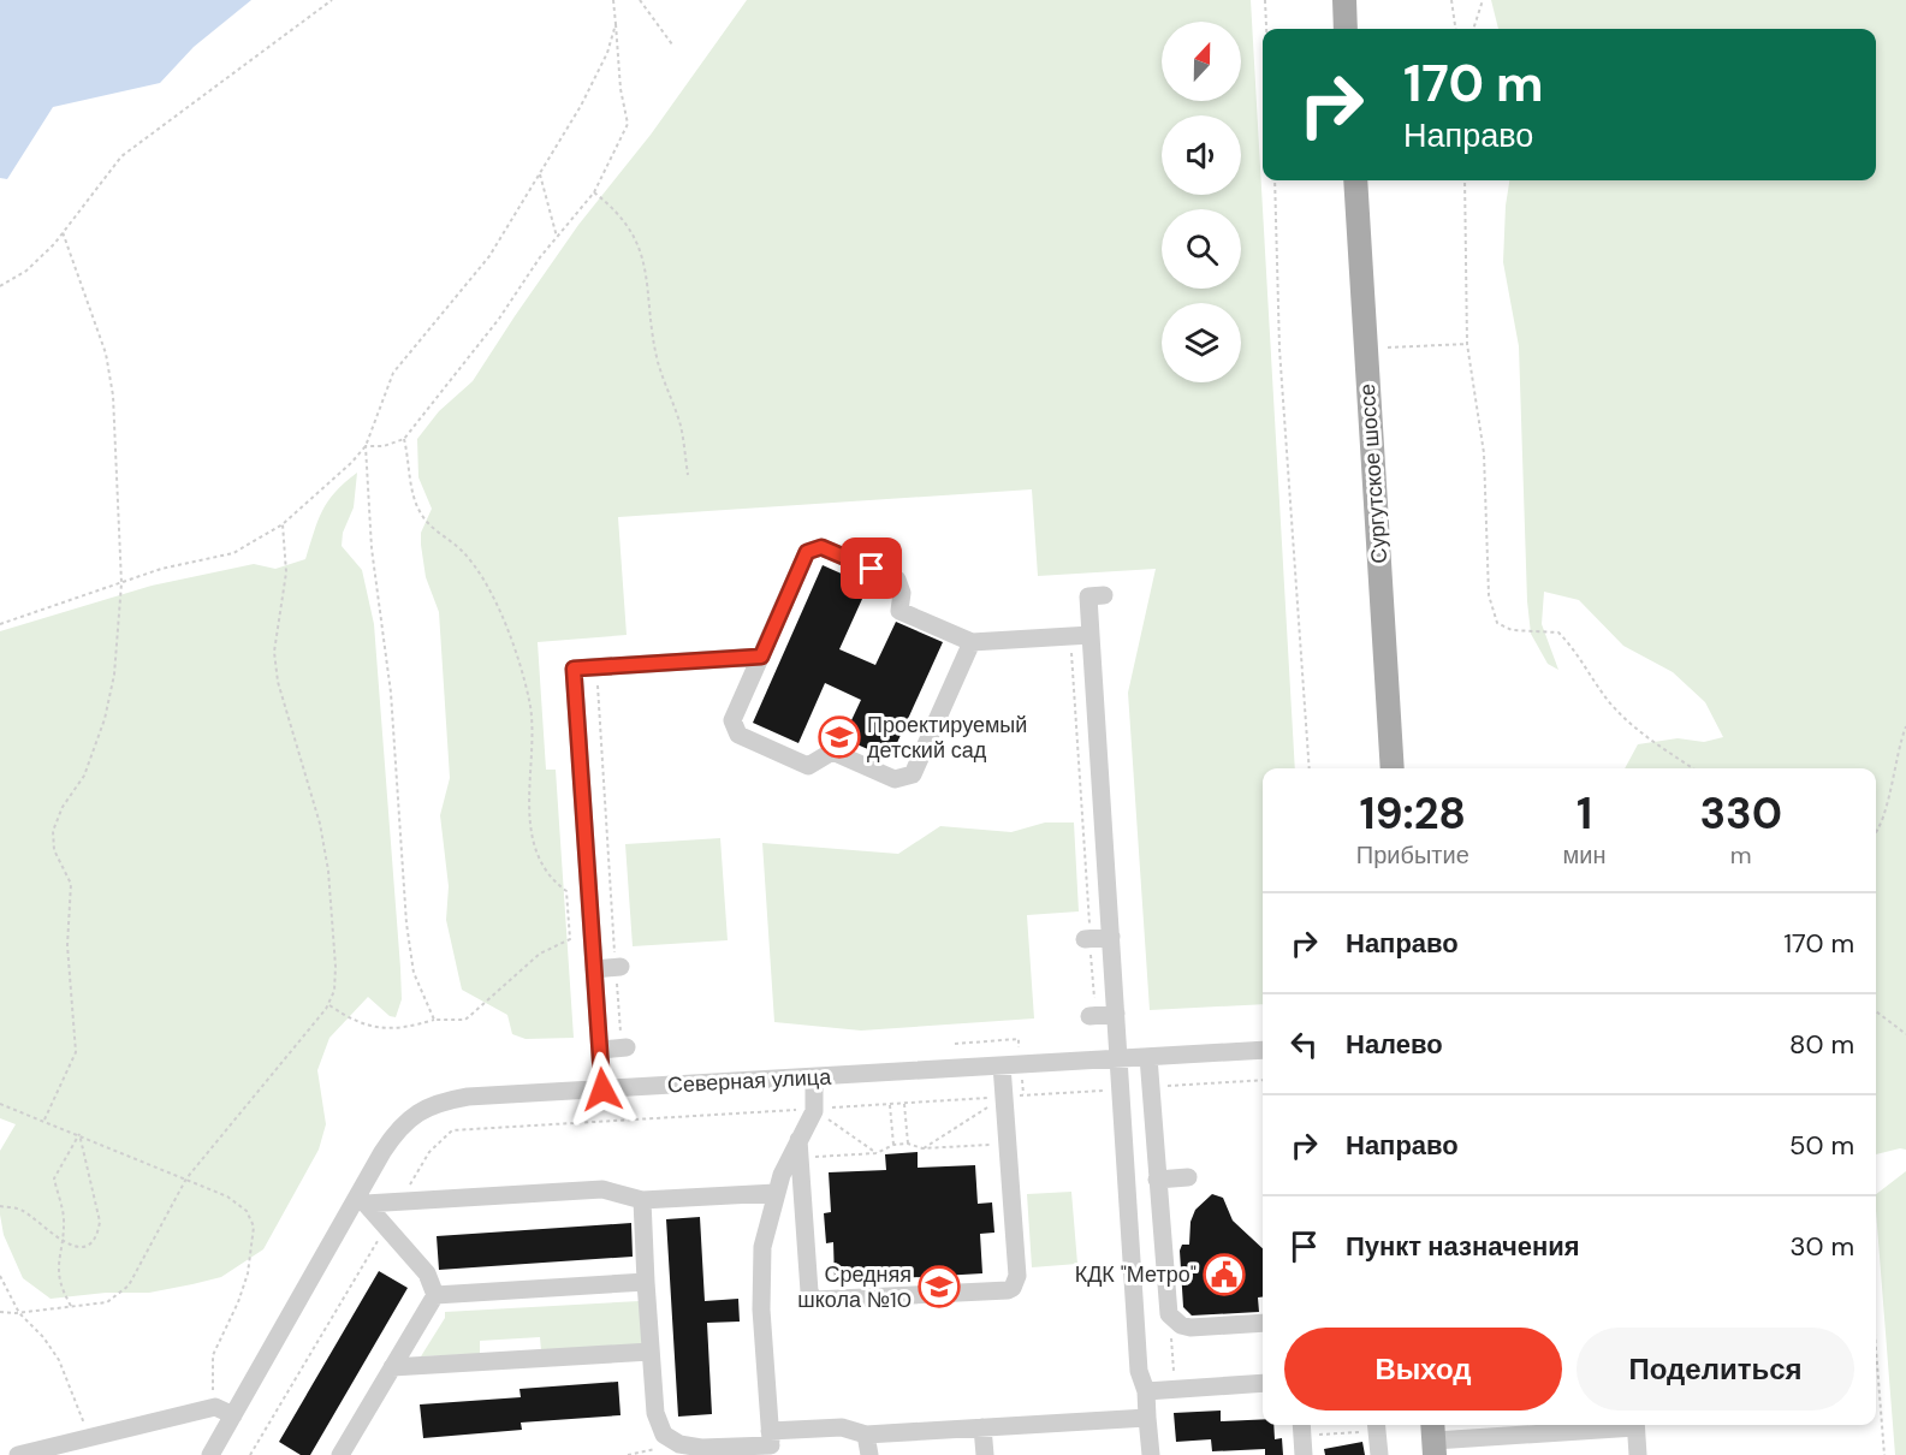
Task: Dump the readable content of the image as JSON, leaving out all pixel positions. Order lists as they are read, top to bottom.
{
  "streets": {
    "main road": ["Сургутское шоссе"],
    "street": ["Северная улица"]
  },
  "places": {
    "school or university": ["Проектируемый детский сад", "Средняя школа №10"],
    "public building": ["КДК \"Метро\""]
  },
  "north": "top",
  "page": {
    "turn": ["170 m", "Направо"],
    "eta": [
      "19:28",
      "Прибытие",
      "1",
      "мин",
      "330",
      "m"
    ],
    "list": [
      {
        "name": "Направо",
        "value": "170 m"
      },
      {
        "name": "Налево",
        "value": "80 m"
      },
      {
        "name": "Направо",
        "value": "50 m"
      },
      {
        "name": "Пункт назначения",
        "value": "30 m"
      }
    ],
    "buttons": ["Выход", "Поделиться"]
  }
}
